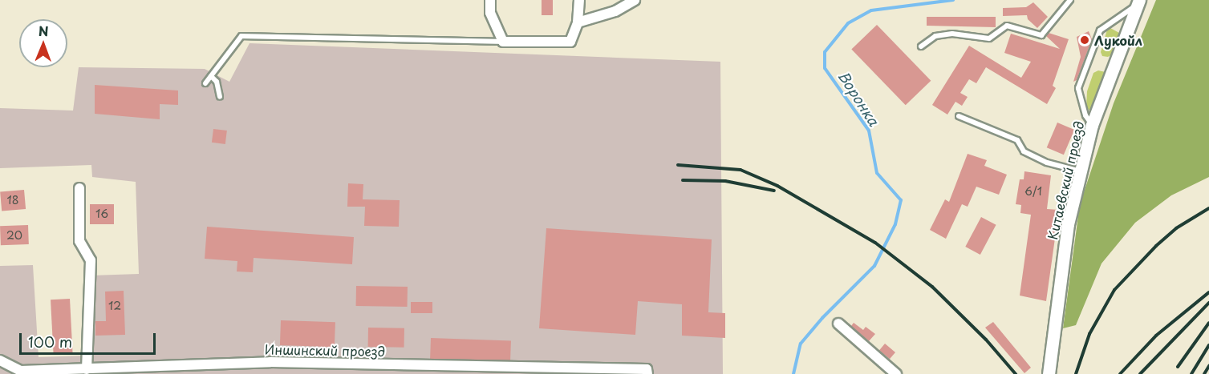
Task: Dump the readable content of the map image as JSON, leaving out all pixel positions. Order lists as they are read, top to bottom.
{
  "streets": {
    "street": ["Китаевский проезд", "Иншинский проезд"]
  },
  "water": ["Воронка"],
  "places": ["Лукойл"],
  "house_numbers": [
    "6/1",
    "18",
    "16",
    "20",
    "12"
  ],
  "scale_bar": "100 m",
  "north": "top"
}
